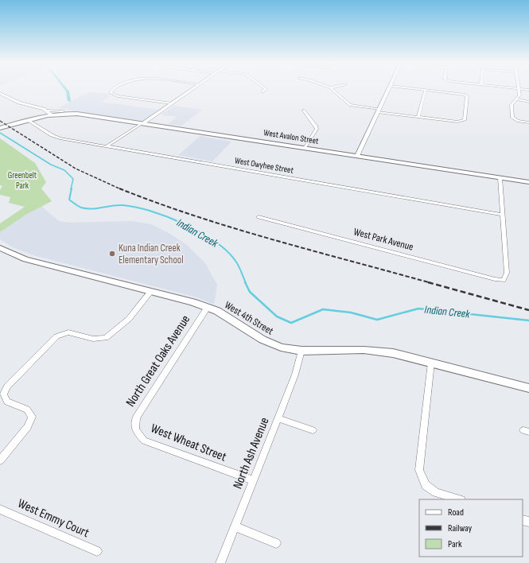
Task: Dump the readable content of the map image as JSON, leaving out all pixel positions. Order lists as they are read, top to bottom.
{
  "streets": {
    "main road": ["West Avalon Street", "West 4th Street"],
    "street": [
      "West Owyhee Street",
      "West Park Avenue",
      "North Great Oaks Avenue",
      "West Wheat Street",
      "North Ash Avenue",
      "West Emmy Court"
    ]
  },
  "crossings": [
    ["West Avalon Street", "West Owyhee Street"],
    ["West Owyhee Street", "West Park Avenue"],
    ["West 4th Street", "North Great Oaks Avenue"],
    ["West 4th Street", "North Ash Avenue"],
    ["North Great Oaks Avenue", "West Wheat Street"],
    ["West Wheat Street", "North Ash Avenue"]
  ],
  "water": ["Indian Creek"],
  "parks": ["Greenbelt Park"],
  "places": ["Kuna Indian Creek Elementary School"],
  "legend": ["Road", "Railway", "Park"]
}
